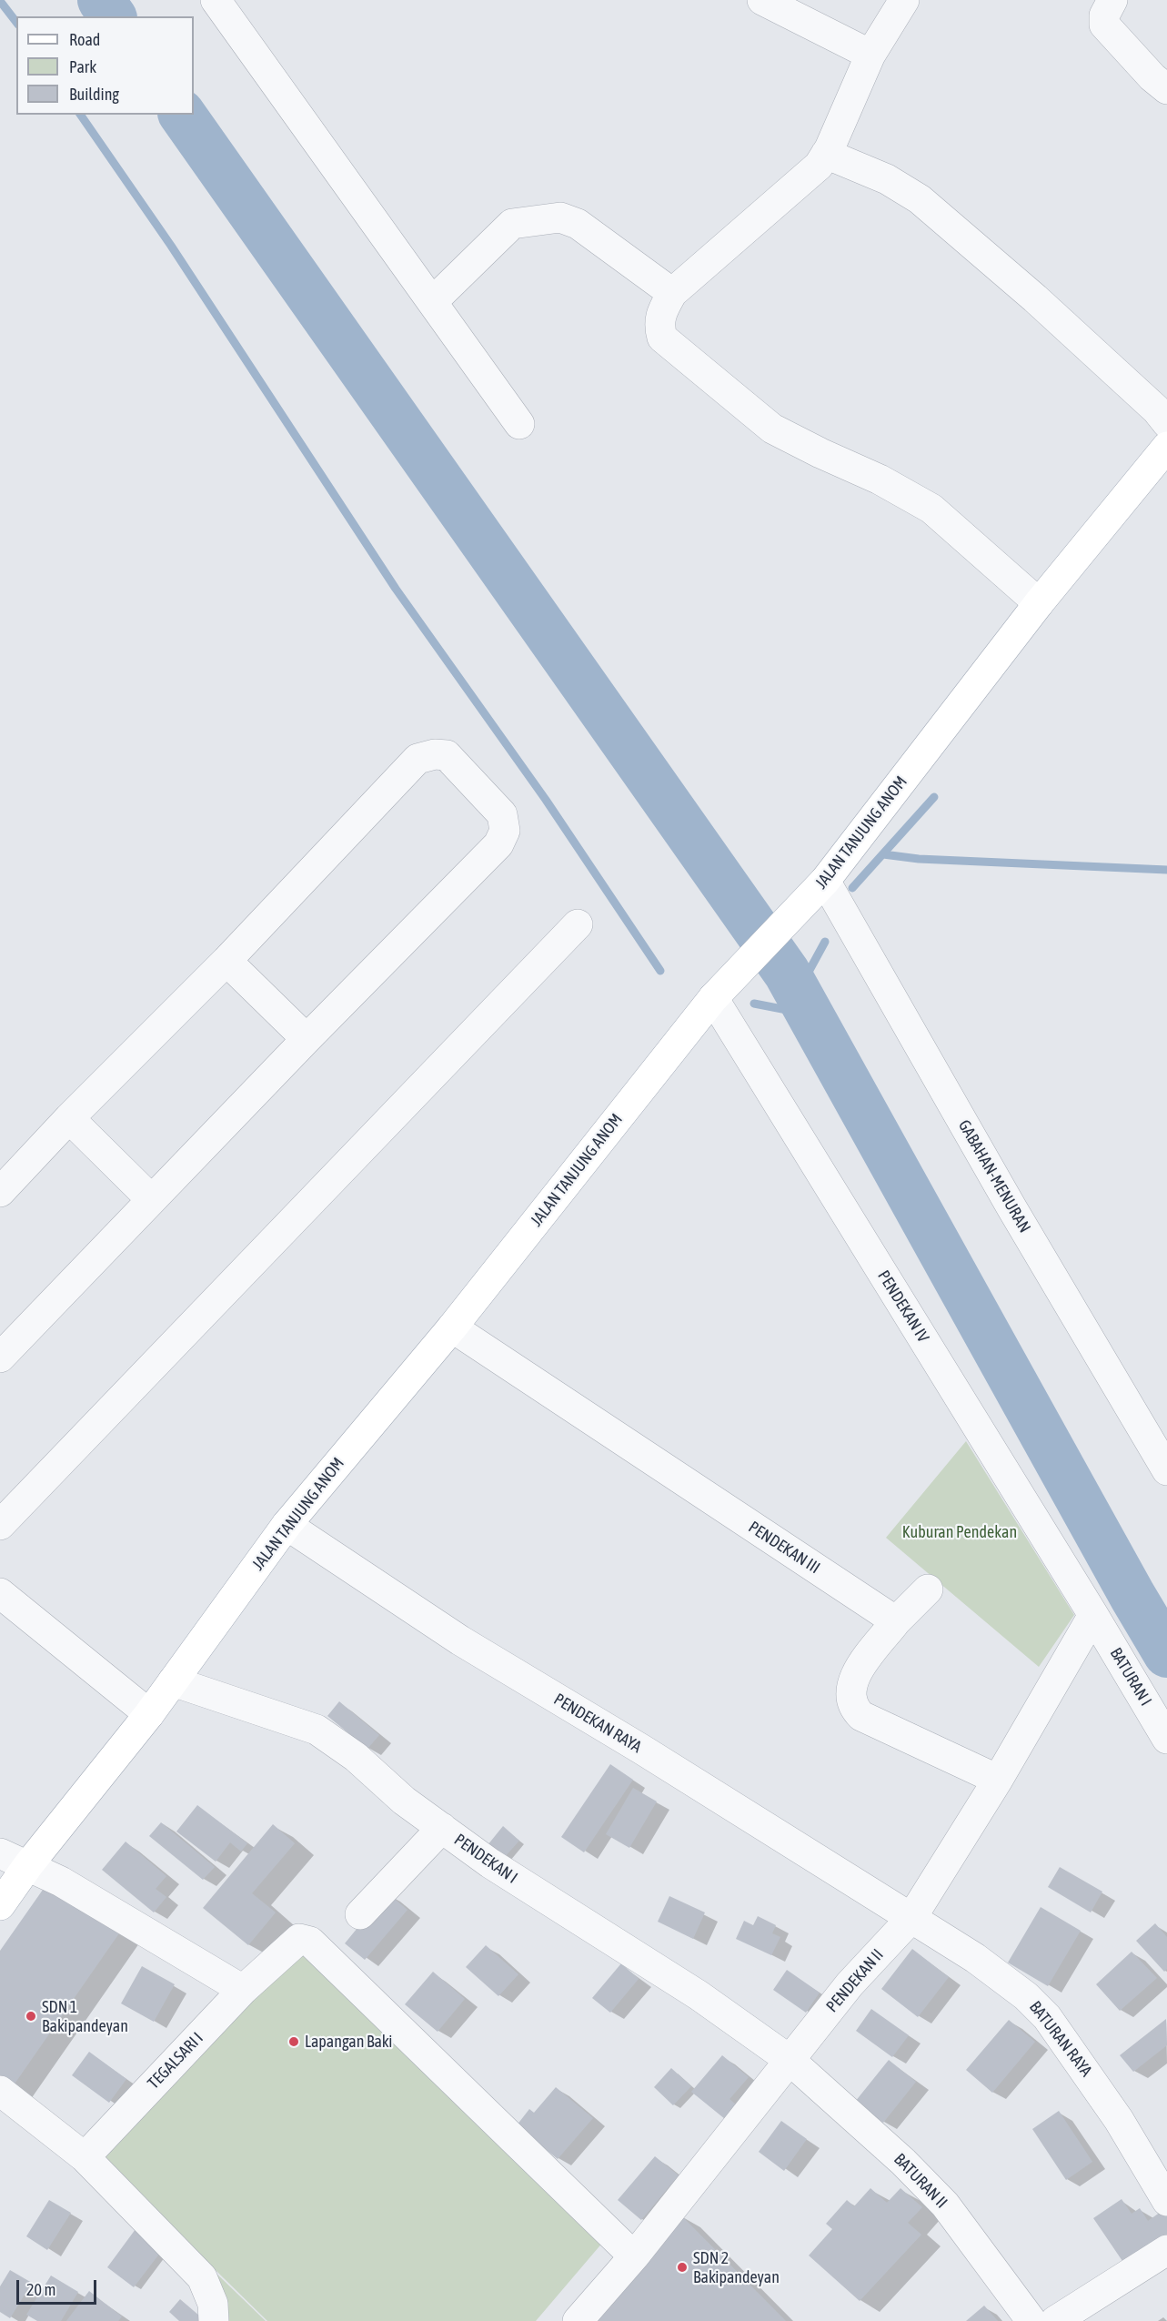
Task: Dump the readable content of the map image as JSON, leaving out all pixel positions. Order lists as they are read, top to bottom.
{
  "streets": {
    "main road": ["JALAN TANJUNG ANOM"],
    "street": [
      "GABAHAN-MENURAN",
      "PENDEKAN IV",
      "PENDEKAN III",
      "BATURAN I",
      "PENDEKAN RAYA",
      "PENDEKAN I",
      "PENDEKAN II",
      "BATURAN RAYA",
      "TEGALSARI I",
      "BATURAN II"
    ]
  },
  "crossings": [
    ["JALAN TANJUNG ANOM", "GABAHAN-MENURAN"],
    ["JALAN TANJUNG ANOM", "PENDEKAN IV"],
    ["JALAN TANJUNG ANOM", "PENDEKAN III"],
    ["JALAN TANJUNG ANOM", "PENDEKAN RAYA"],
    ["JALAN TANJUNG ANOM", "PENDEKAN I"],
    ["PENDEKAN IV", "BATURAN I"],
    ["PENDEKAN IV", "PENDEKAN II"],
    ["BATURAN I", "PENDEKAN II"],
    ["PENDEKAN RAYA", "PENDEKAN II"],
    ["PENDEKAN RAYA", "BATURAN RAYA"],
    ["PENDEKAN I", "PENDEKAN II"],
    ["PENDEKAN I", "BATURAN II"],
    ["PENDEKAN II", "BATURAN RAYA"],
    ["PENDEKAN II", "TEGALSARI I"],
    ["PENDEKAN II", "BATURAN II"]
  ],
  "parks": ["Kuburan Pendekan"],
  "places": ["SDN 1 Bakipandeyan", "Lapangan Baki", "SDN 2 Bakipandeyan"],
  "legend": ["Road", "Park", "Building"],
  "scale_bar": "20 m"
}
